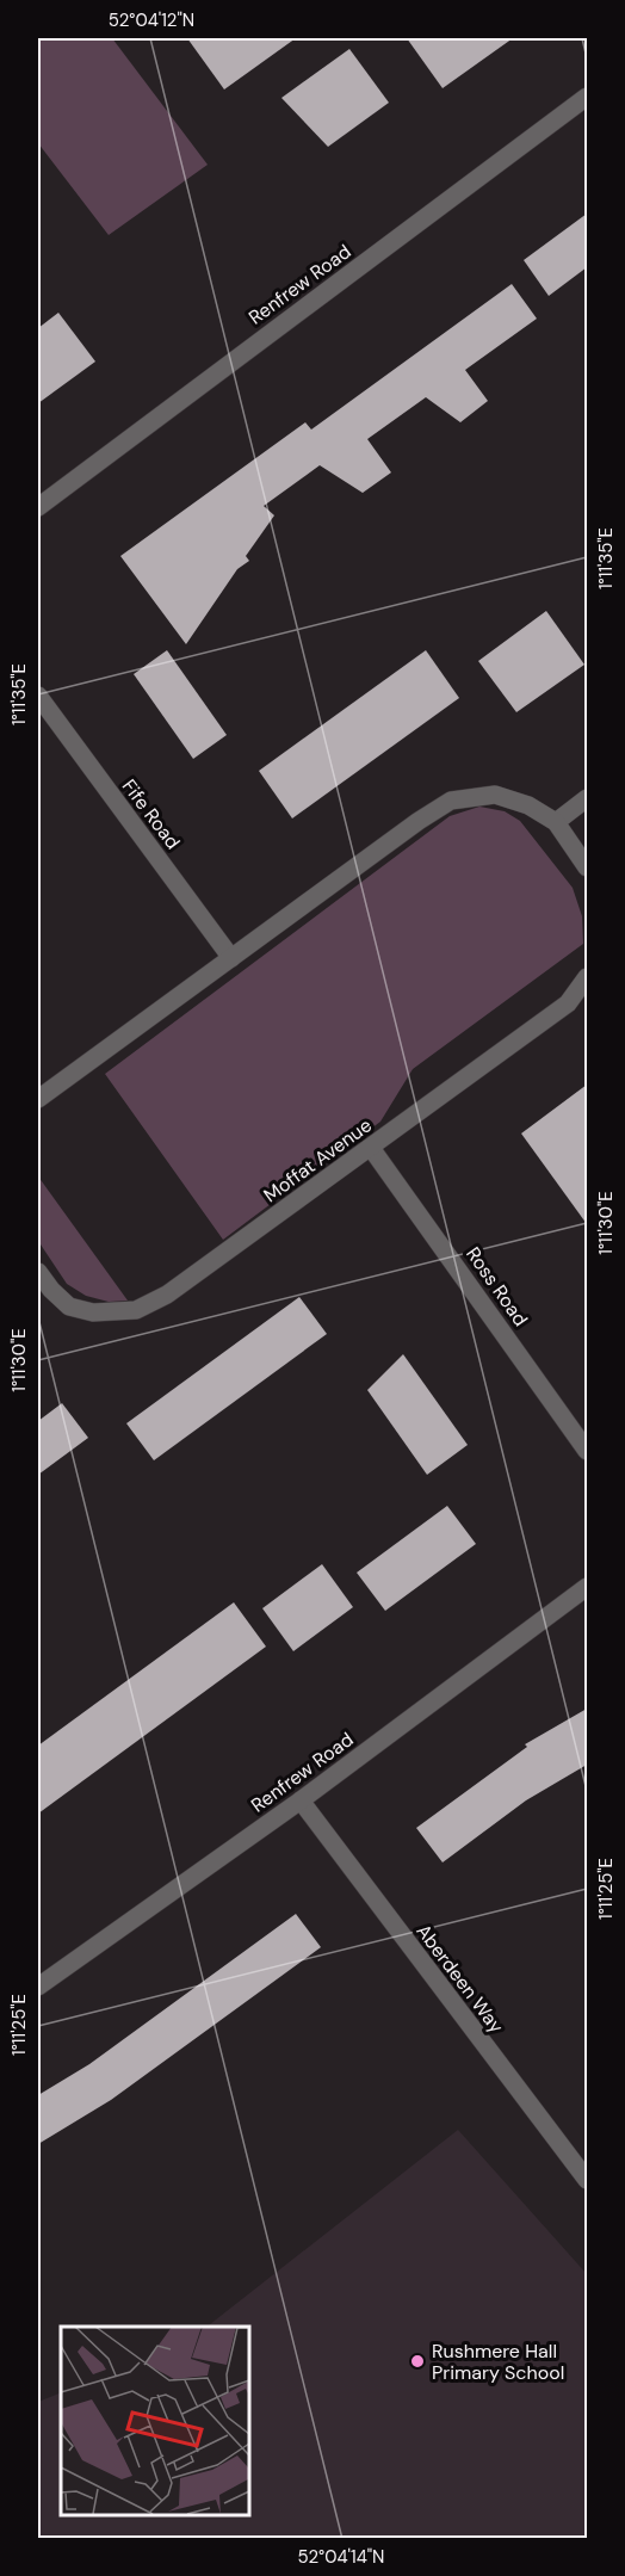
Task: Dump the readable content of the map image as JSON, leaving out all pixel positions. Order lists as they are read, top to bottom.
{
  "streets": {
    "street": [
      "Renfrew Road",
      "Fife Road",
      "Moffat Avenue",
      "Ross Road",
      "Aberdeen Way"
    ]
  },
  "crossings": [
    ["Renfrew Road", "Aberdeen Way"],
    ["Moffat Avenue", "Ross Road"]
  ],
  "places": ["Rushmere Hall Primary School"],
  "coordinates": [
    "52°04'12\"N",
    "1°11'35\"E",
    "1°11'30\"E",
    "1°11'25\"E",
    "52°04'14\"N"
  ]
}
